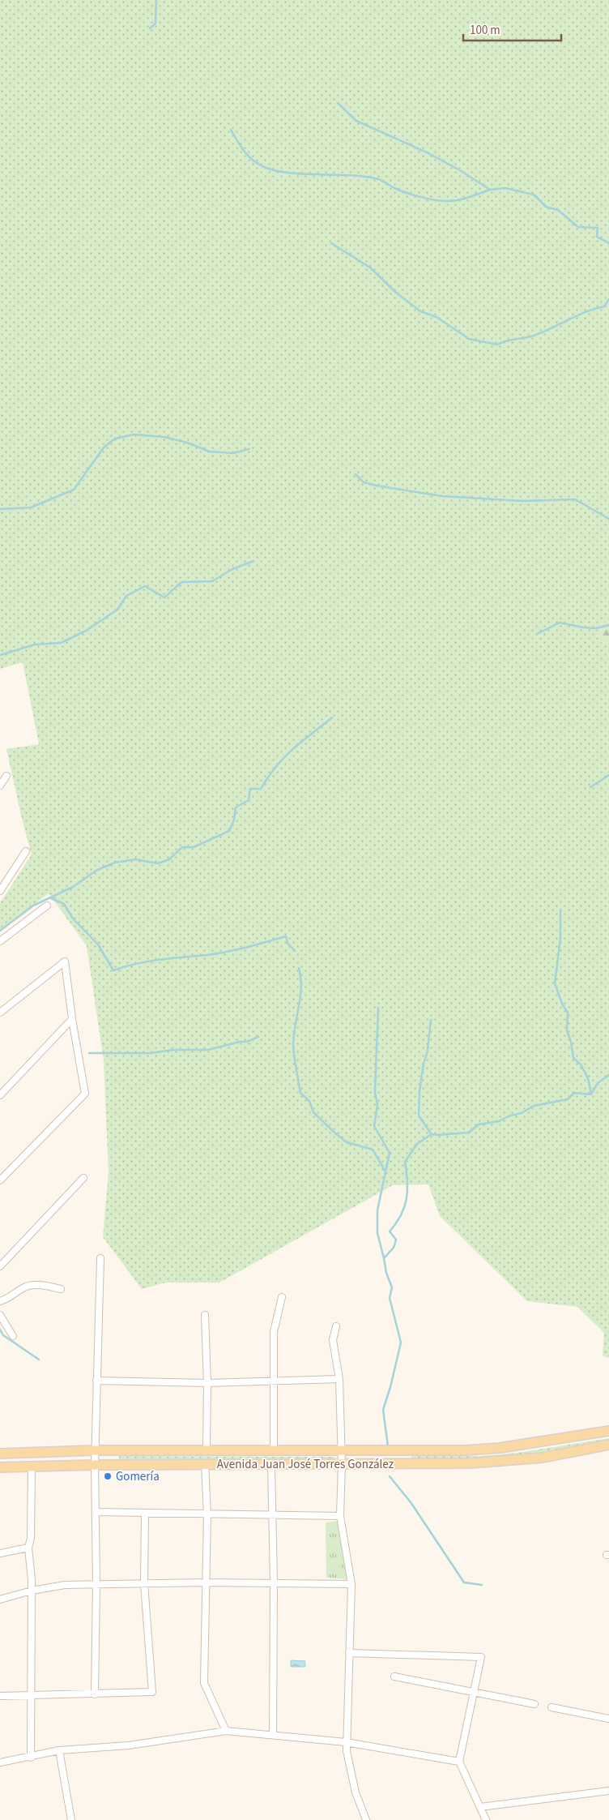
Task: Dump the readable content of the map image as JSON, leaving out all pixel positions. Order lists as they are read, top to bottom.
{
  "streets": {
    "main road": ["Avenida Juan José Torres González"]
  },
  "places": ["Gomería"],
  "scale_bar": "100 m"
}
